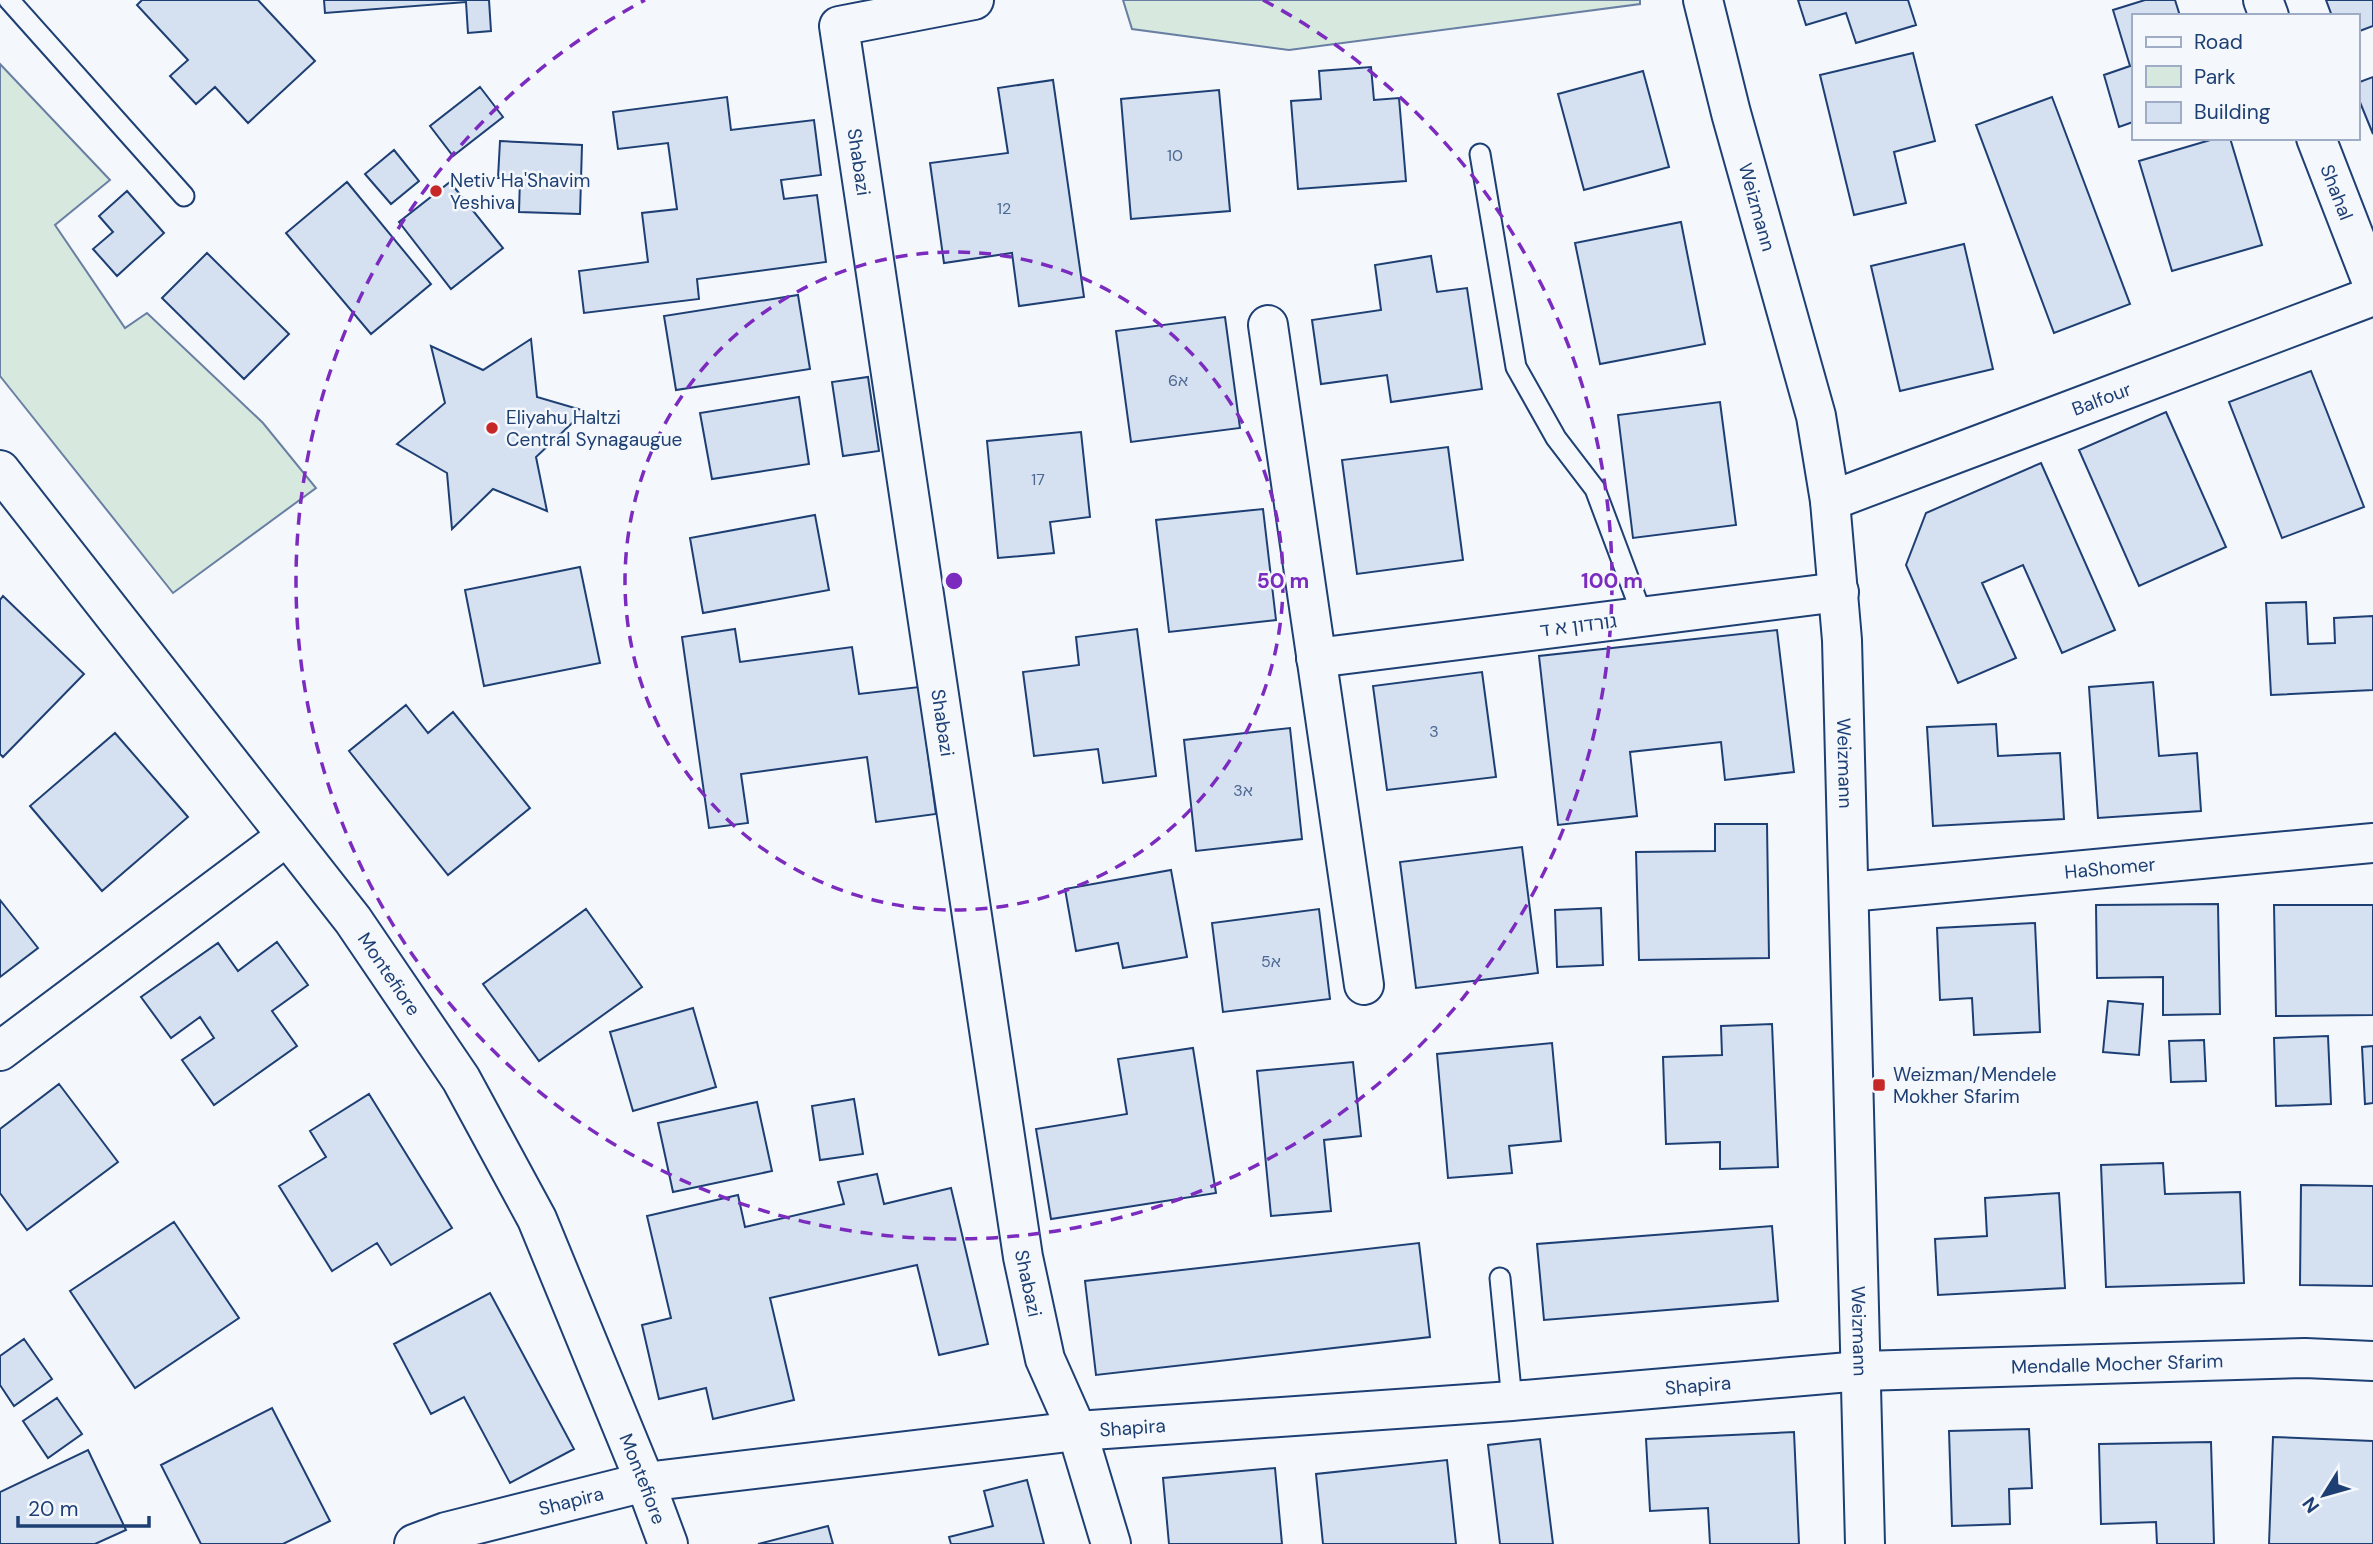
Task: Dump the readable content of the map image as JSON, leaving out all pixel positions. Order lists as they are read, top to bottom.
{
  "streets": {
    "street": [
      "Shabazi",
      "Shahal",
      "Weizmann",
      "Balfour",
      "גורדון א ד",
      "HaShomer",
      "Montefiore",
      "Mendalle Mocher Sfarim",
      "Shapira"
    ]
  },
  "crossings": [
    ["Shabazi", "Shapira"],
    ["Weizmann", "Balfour"],
    ["Weizmann", "גורדון א ד"],
    ["Weizmann", "HaShomer"],
    ["Weizmann", "Mendalle Mocher Sfarim"],
    ["Weizmann", "Shapira"],
    ["Montefiore", "Shapira"],
    ["Mendalle Mocher Sfarim", "Shapira"]
  ],
  "places": {
    "other": ["Netiv Ha'Shavim Yeshiva", "Eliyahu Haltzi Central Synagaugue"],
    "transit": ["Weizman/Mendele Mokher Sfarim"]
  },
  "house_numbers": [
    "10",
    "12",
    "6א",
    "17",
    "3",
    "3א",
    "5א"
  ],
  "legend": ["Road", "Park", "Building"],
  "scale_bar": "20 m",
  "north": "bottom left",
  "rings": ["50 m", "100 m"]
}
